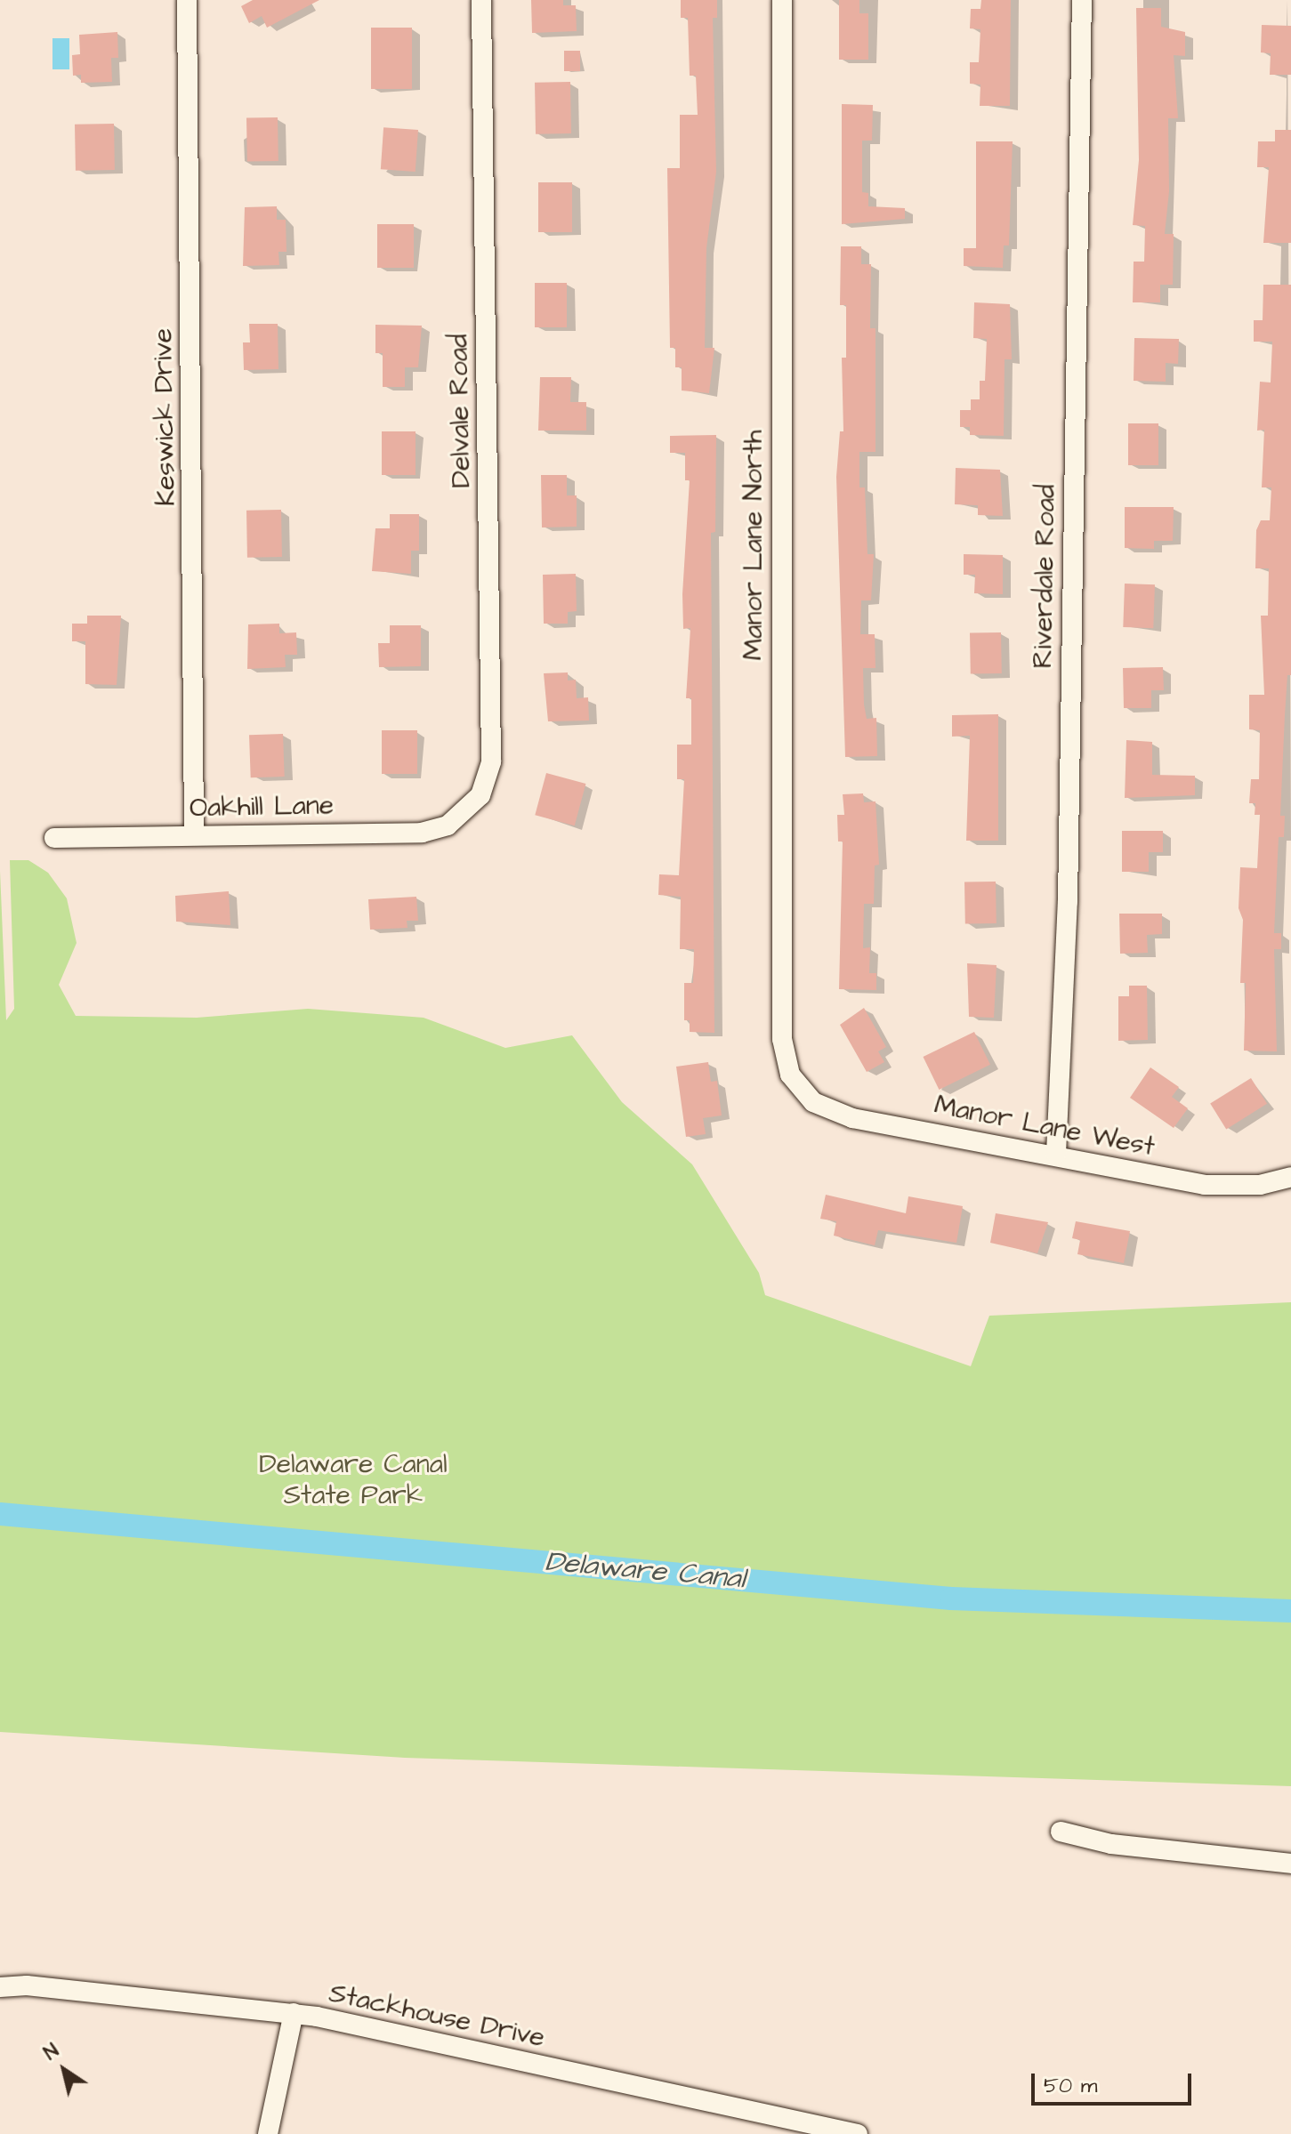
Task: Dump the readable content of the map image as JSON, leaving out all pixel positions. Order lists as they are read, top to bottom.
{
  "streets": {
    "street": [
      "Delvale Road",
      "Keswick Drive",
      "Manor Lane North",
      "Riverdale Road",
      "Oakhill Lane",
      "Manor Lane West",
      "Stackhouse Drive"
    ]
  },
  "crossings": [
    ["Delvale Road", "Oakhill Lane"],
    ["Keswick Drive", "Oakhill Lane"],
    ["Manor Lane North", "Manor Lane West"],
    ["Riverdale Road", "Manor Lane West"]
  ],
  "water": ["Delaware Canal"],
  "parks": ["Delaware Canal State Park"],
  "scale_bar": "50 m",
  "north": "top left"
}
